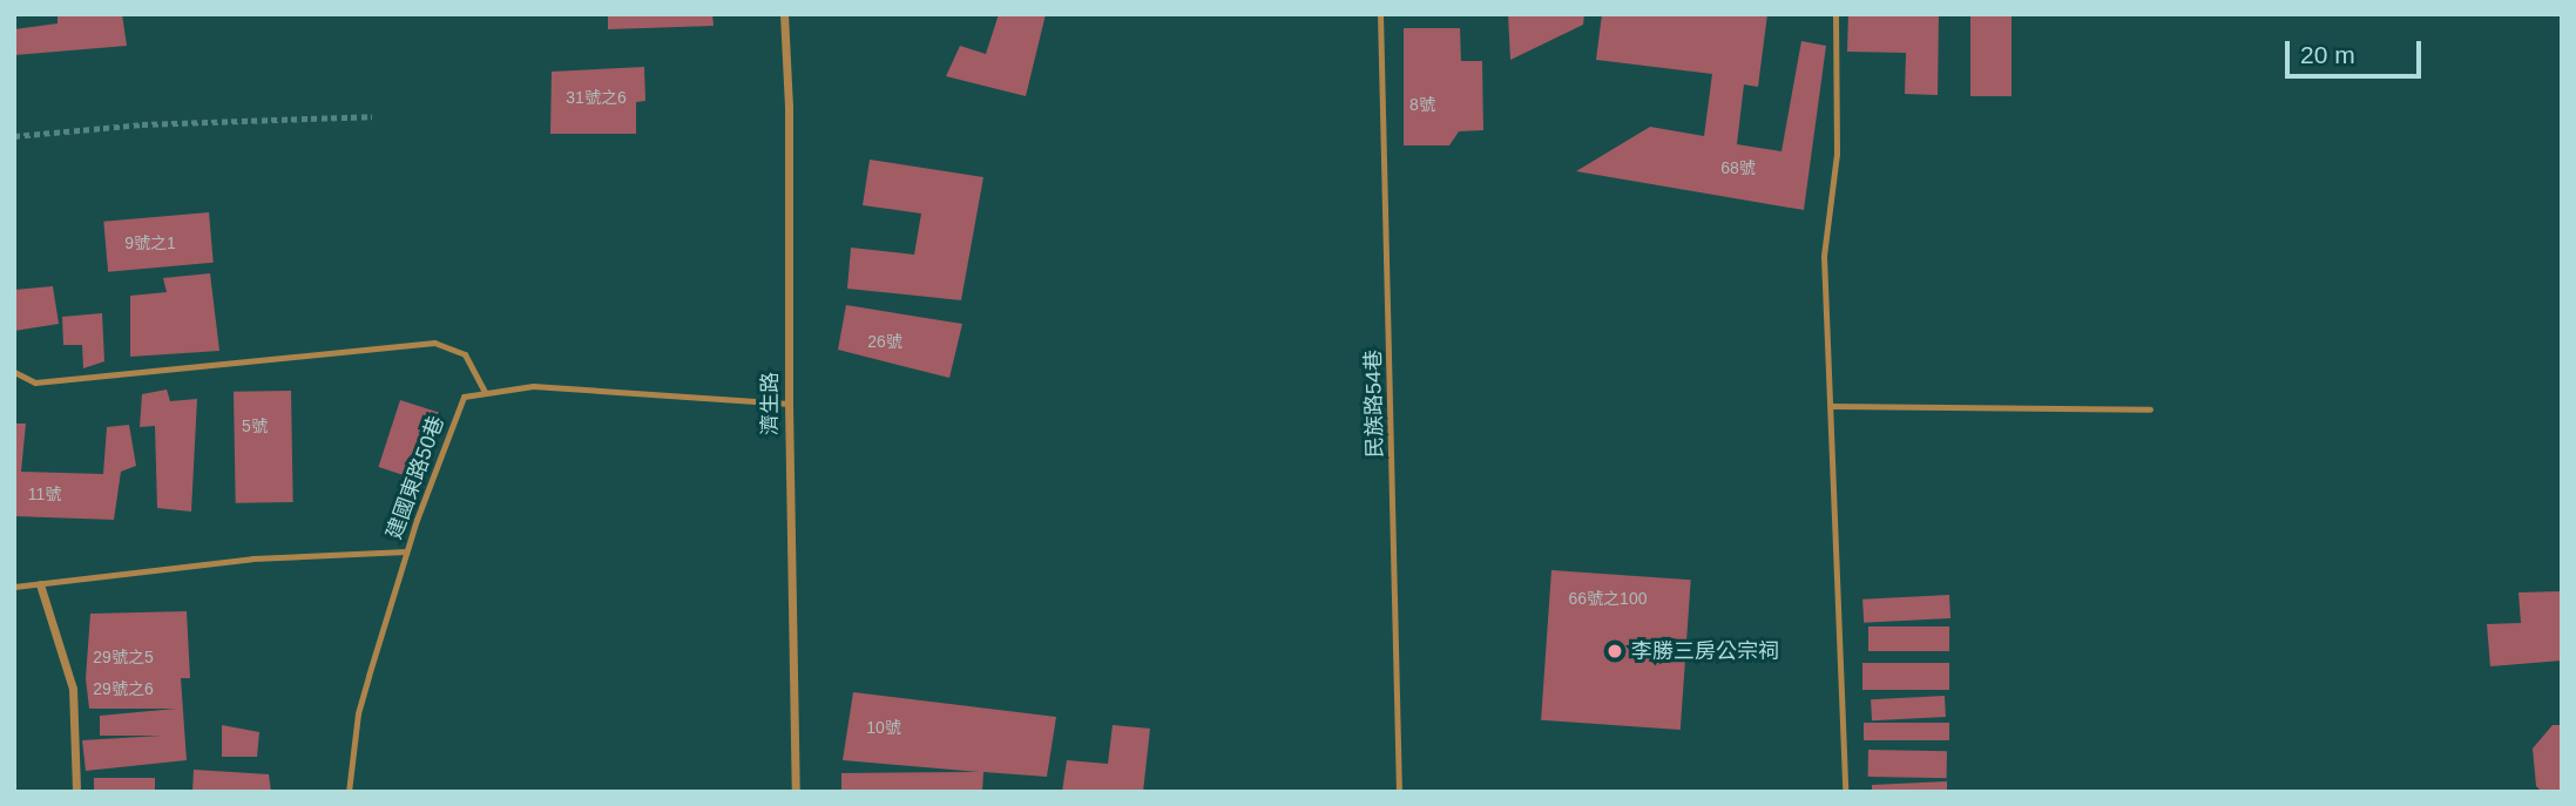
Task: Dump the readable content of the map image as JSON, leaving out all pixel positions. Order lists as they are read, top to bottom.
{
  "streets": {
    "street": ["濟生路"],
    "lane": ["民族路54巷", "建國東路50巷"]
  },
  "places": ["李勝三房公宗祠"],
  "house_numbers": [
    "31號之6",
    "8號",
    "68號",
    "9號之1",
    "26號",
    "5號",
    "11號",
    "66號之100",
    "29號之5",
    "29號之6",
    "10號"
  ],
  "scale_bar": "20 m"
}
